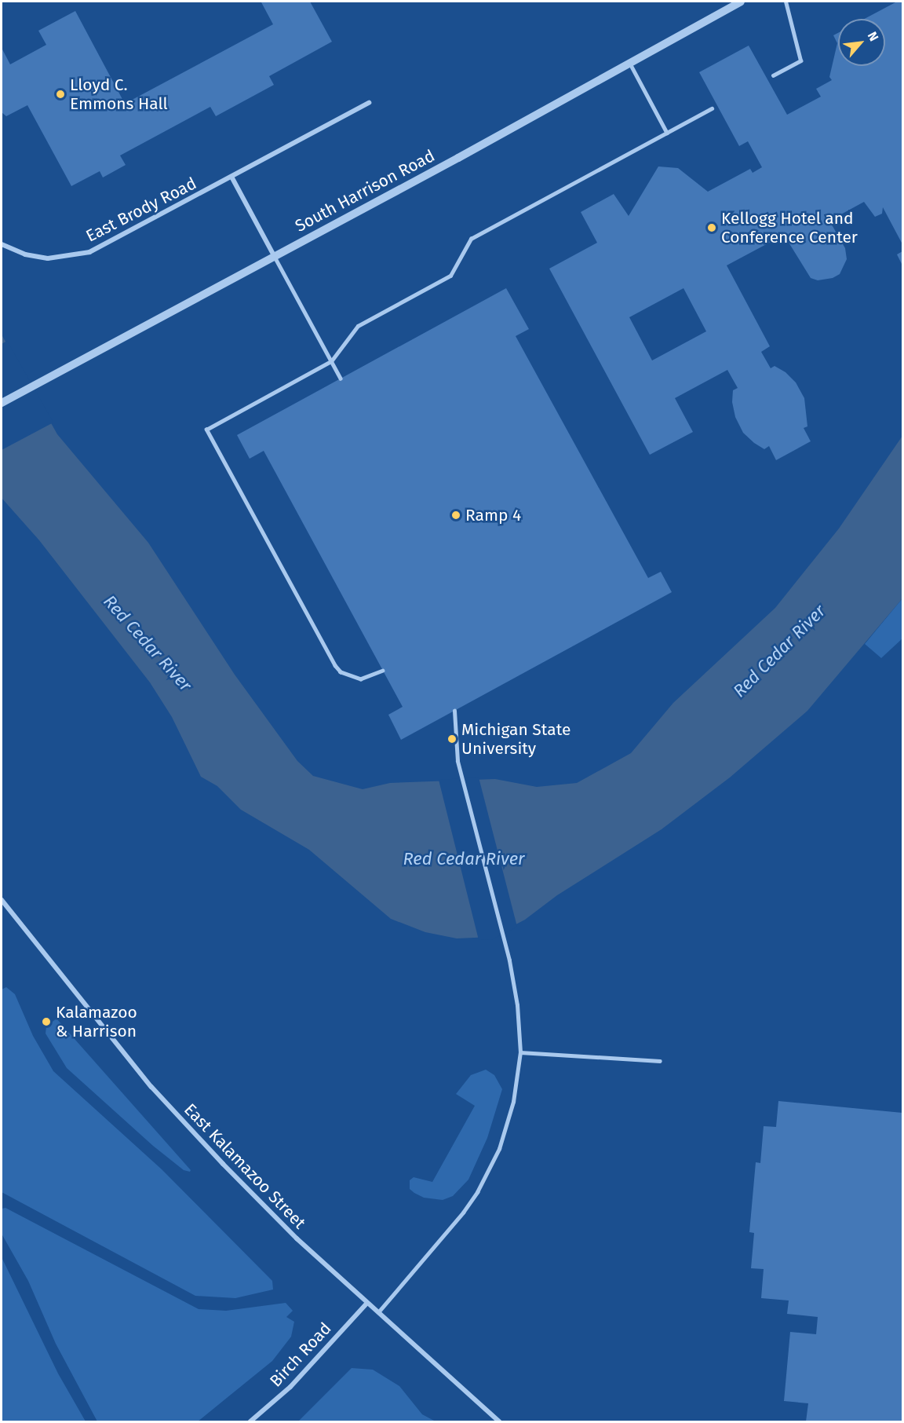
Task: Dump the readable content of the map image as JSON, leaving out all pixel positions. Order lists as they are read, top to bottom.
{
  "streets": {
    "street": [
      "South Harrison Road",
      "East Brody Road",
      "East Kalamazoo Street",
      "Birch Road"
    ]
  },
  "crossings": [
    ["East Kalamazoo Street", "Birch Road"]
  ],
  "water": ["Red Cedar River"],
  "places": [
    "Lloyd C. Emmons Hall",
    "Kellogg Hotel and Conference Center",
    "Ramp 4",
    "Michigan State University",
    "Kalamazoo & Harrison"
  ],
  "north": "top right"
}
